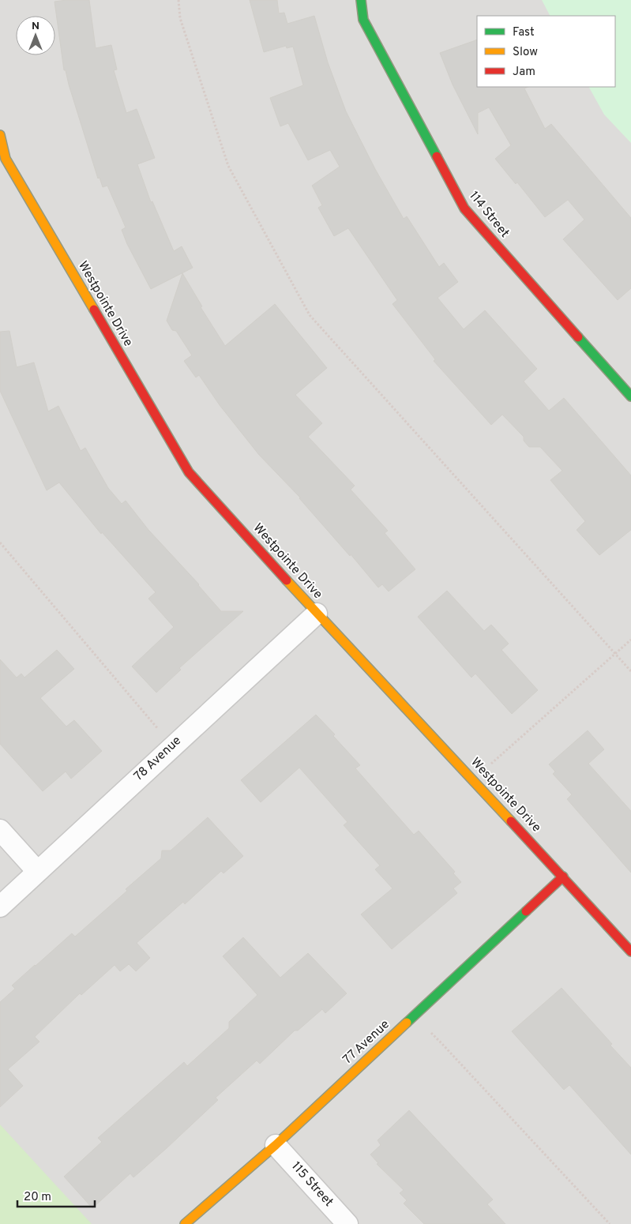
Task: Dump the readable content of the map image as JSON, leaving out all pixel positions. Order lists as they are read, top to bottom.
{
  "streets": {
    "street": [
      "114 Street",
      "Westpointe Drive",
      "78 Avenue",
      "77 Avenue",
      "115 Street"
    ]
  },
  "crossings": [
    ["Westpointe Drive", "78 Avenue"],
    ["Westpointe Drive", "77 Avenue"],
    ["77 Avenue", "115 Street"]
  ],
  "legend": ["Fast", "Slow", "Jam"],
  "scale_bar": "20 m",
  "north": "top"
}
